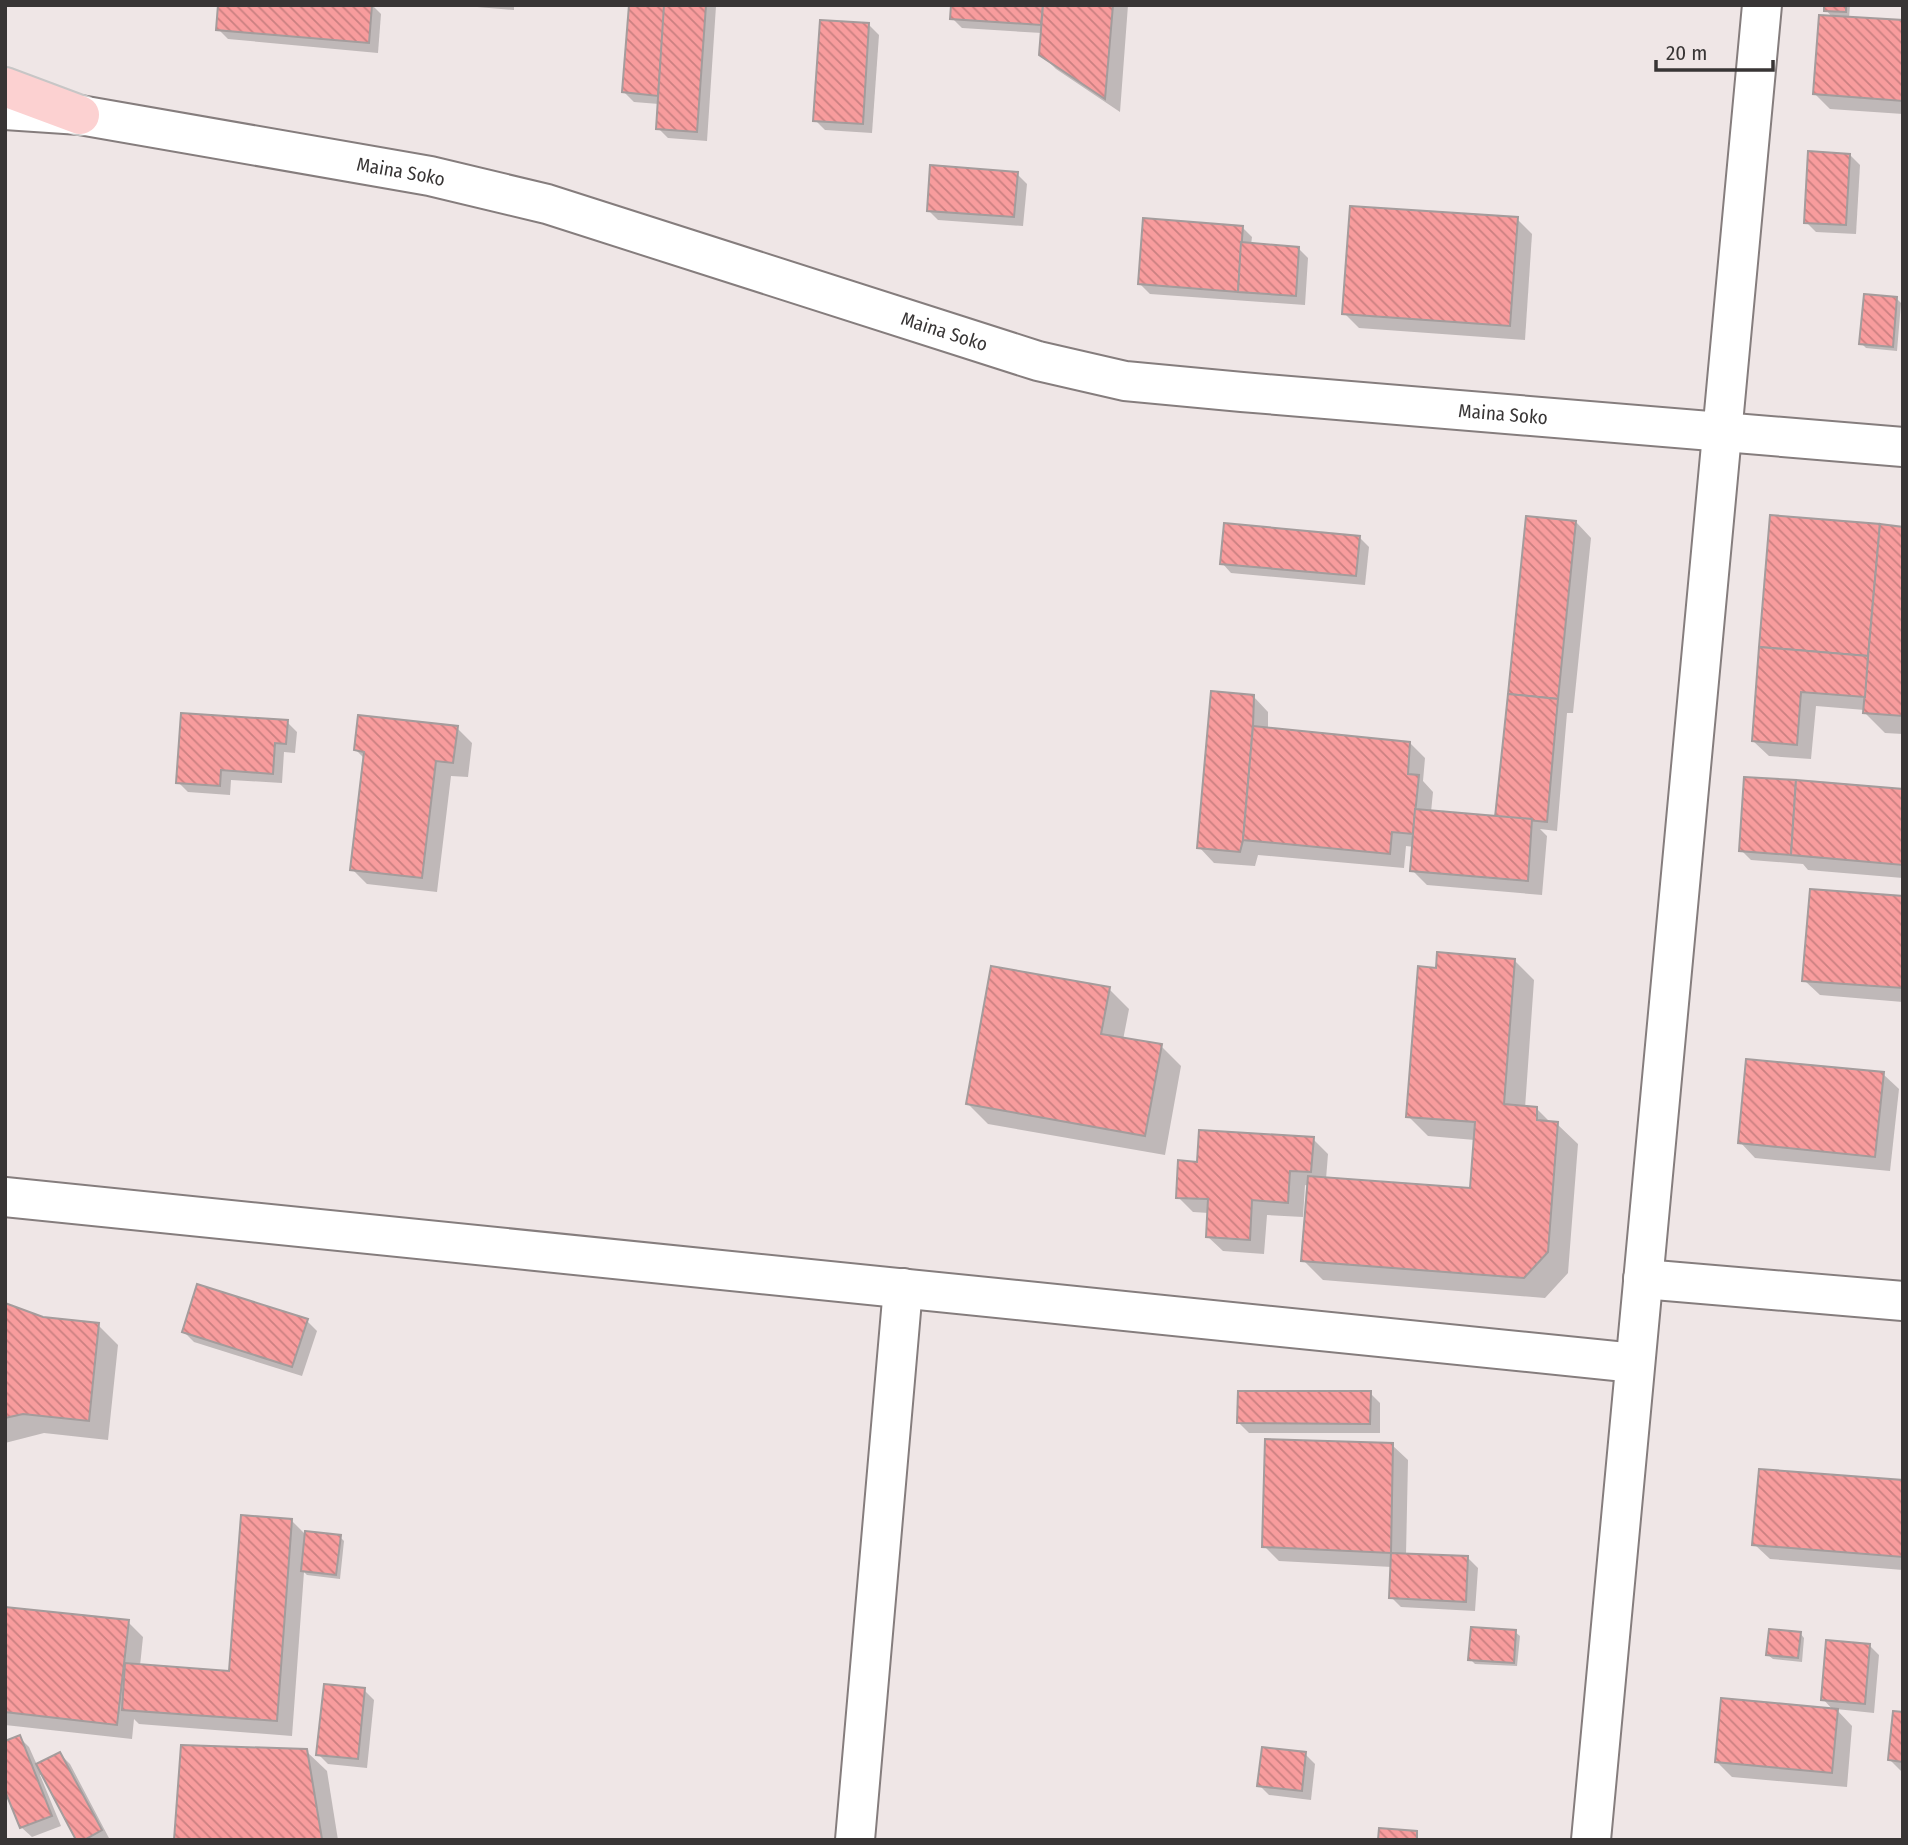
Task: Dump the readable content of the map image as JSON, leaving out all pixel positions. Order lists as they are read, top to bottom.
{
  "streets": {
    "street": ["Maina Soko"]
  },
  "scale_bar": "20 m"
}
